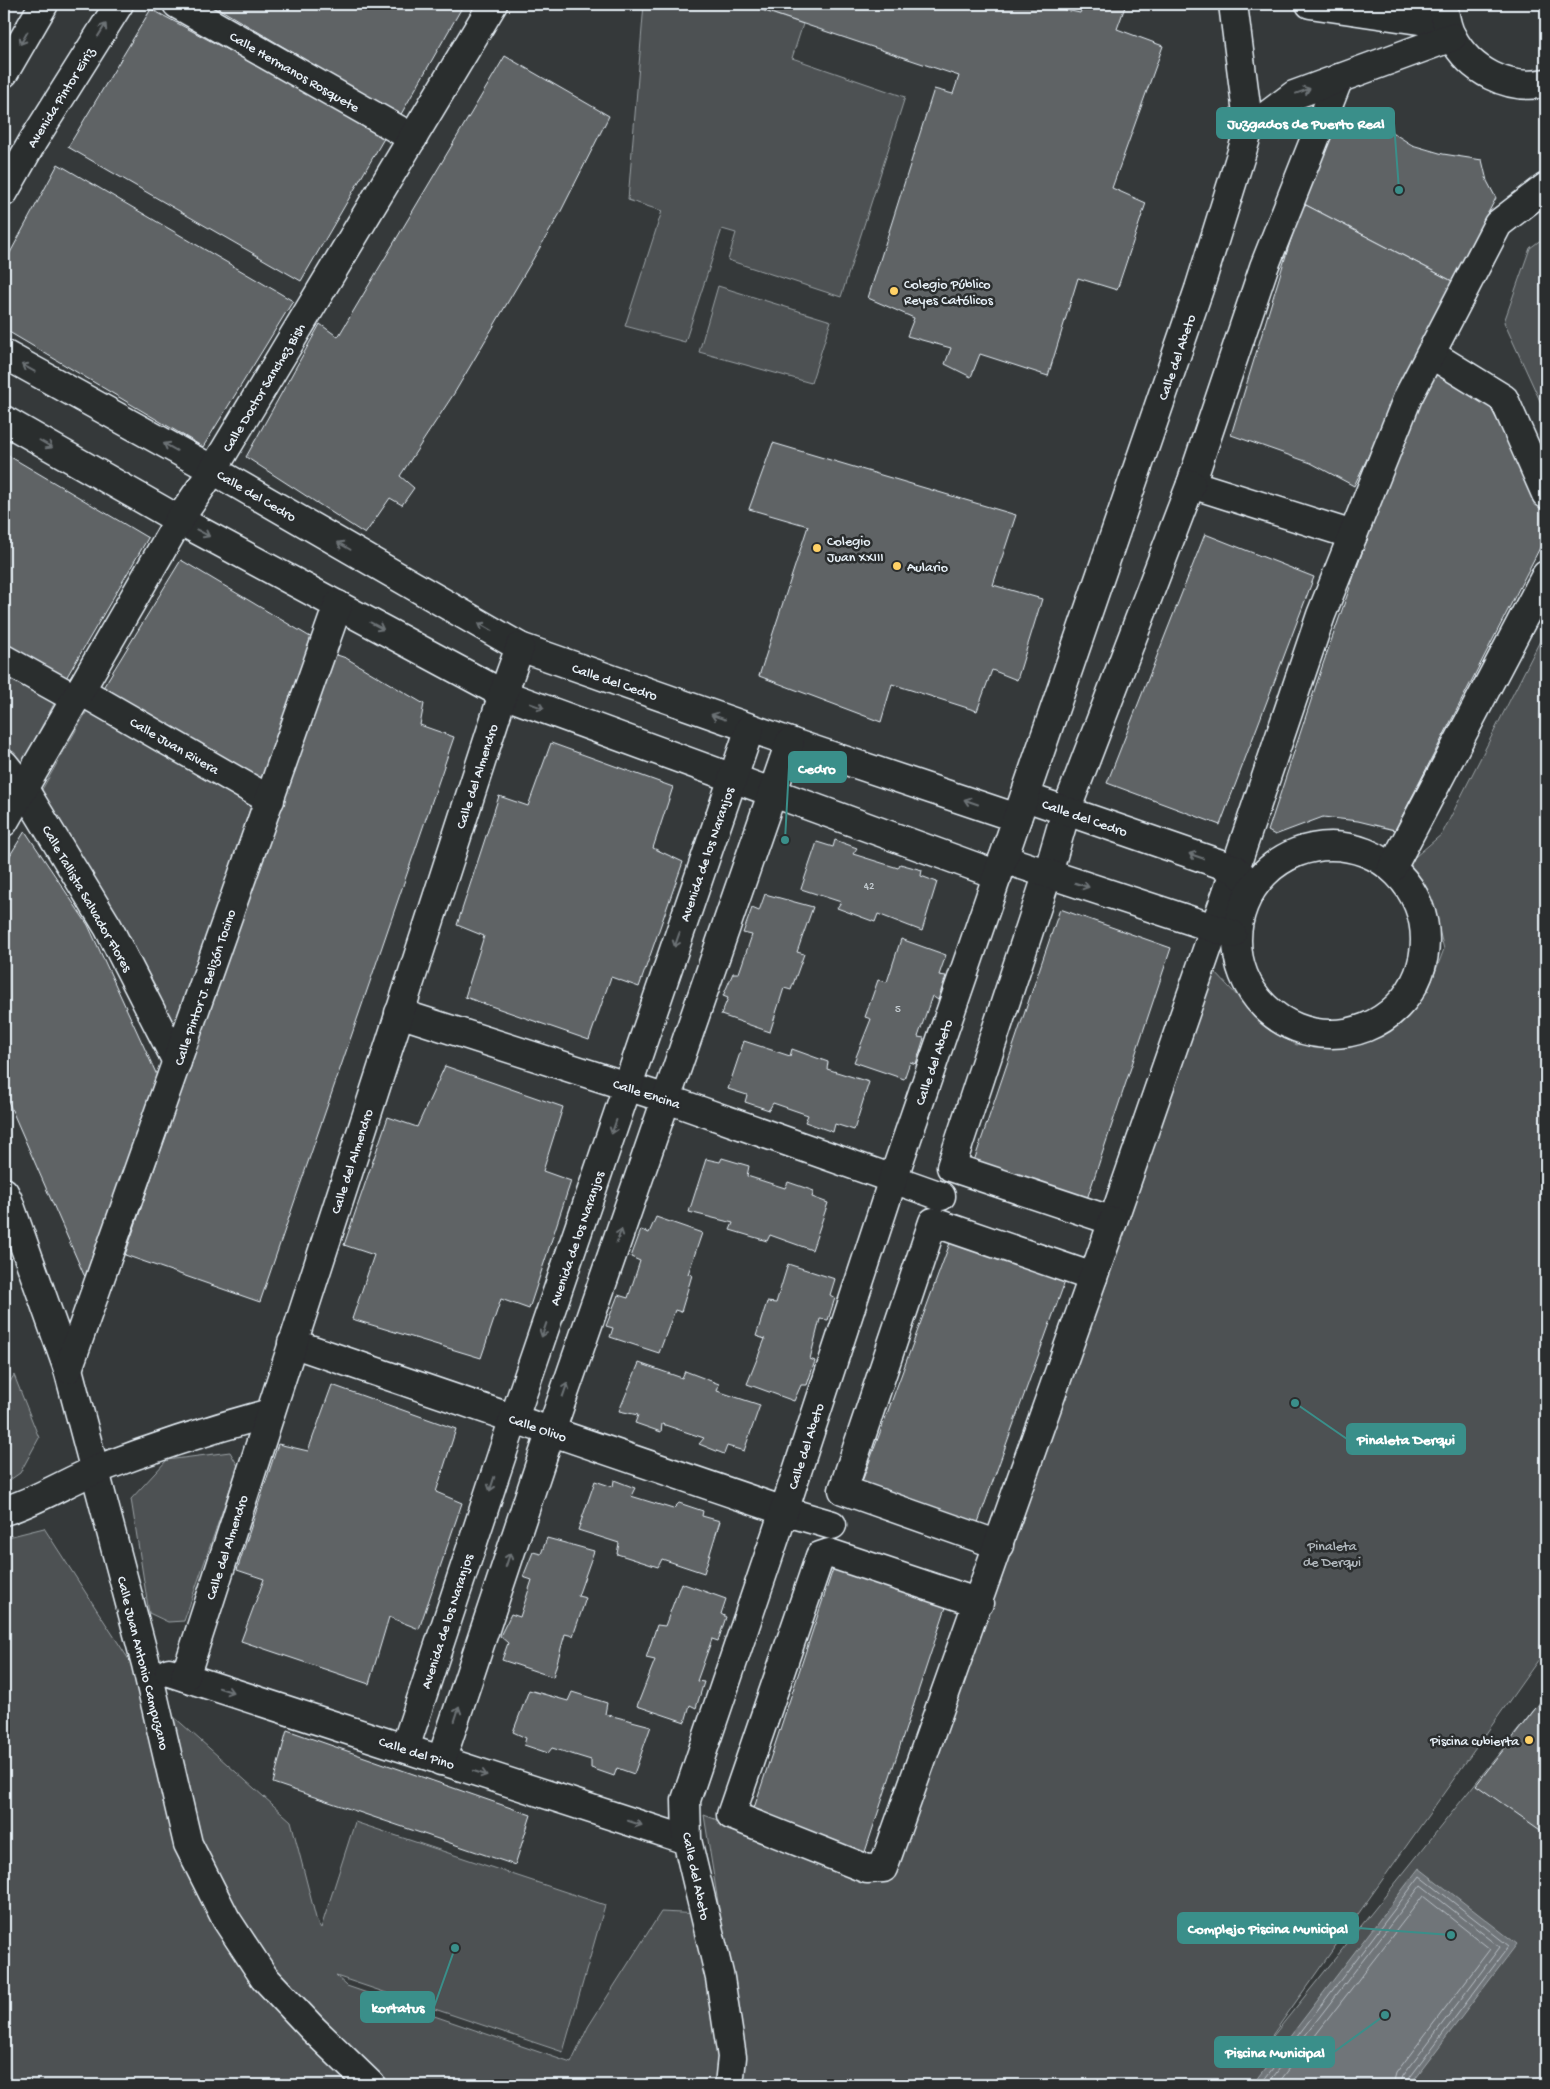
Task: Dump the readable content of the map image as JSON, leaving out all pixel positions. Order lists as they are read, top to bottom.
{
  "streets": {
    "street": [
      "Calle Hermanos Rosquete",
      "Avenida Pintor Eiriz",
      "Calle del Abeto",
      "Calle Doctor Sanchez Bish",
      "Calle del Cedro",
      "Calle Juan Rivera",
      "Calle del Almendro",
      "Avenida de los Naranjos",
      "Calle Tallista Salvador Flores",
      "Calle Pintor J. Belizón Tocino",
      "Calle Encina",
      "Calle Olivo",
      "Calle Juan Antonio Campuzano",
      "Calle del Pino"
    ]
  },
  "crossings": [
    ["Calle Hermanos Rosquete", "Calle Doctor Sanchez Bish"],
    ["Calle del Abeto", "Calle del Cedro"],
    ["Calle del Abeto", "Calle Encina"],
    ["Calle del Abeto", "Calle Olivo"],
    ["Calle del Abeto", "Calle del Pino"],
    ["Calle Doctor Sanchez Bish", "Calle del Cedro"],
    ["Calle Doctor Sanchez Bish", "Calle Juan Rivera"],
    ["Calle Doctor Sanchez Bish", "Calle Tallista Salvador Flores"],
    ["Calle del Cedro", "Calle del Almendro"],
    ["Calle del Cedro", "Avenida de los Naranjos"],
    ["Calle Juan Rivera", "Calle Pintor J. Belizón Tocino"],
    ["Calle del Almendro", "Calle Encina"],
    ["Calle del Almendro", "Calle Olivo"],
    ["Calle del Almendro", "Calle del Pino"],
    ["Avenida de los Naranjos", "Calle Encina"],
    ["Avenida de los Naranjos", "Calle Olivo"],
    ["Avenida de los Naranjos", "Calle del Pino"],
    ["Calle Tallista Salvador Flores", "Calle Pintor J. Belizón Tocino"],
    ["Calle Pintor J. Belizón Tocino", "Calle Juan Antonio Campuzano"],
    ["Calle Juan Antonio Campuzano", "Calle del Pino"]
  ],
  "one_way": ["Calle del Pino"],
  "parks": ["Pinaleta de Derqui"],
  "places": [
    "Juzgados de Puerto Real",
    "Colegio Público Reyes Católicos",
    "Colegio Juan XXIII",
    "Aulario",
    "Cedro",
    "Pinaleta Derqui",
    "Piscina cubierta",
    "Complejo Piscina Municipal",
    "kortatus",
    "Piscina Municipal"
  ],
  "house_numbers": ["42", "5"]
}
